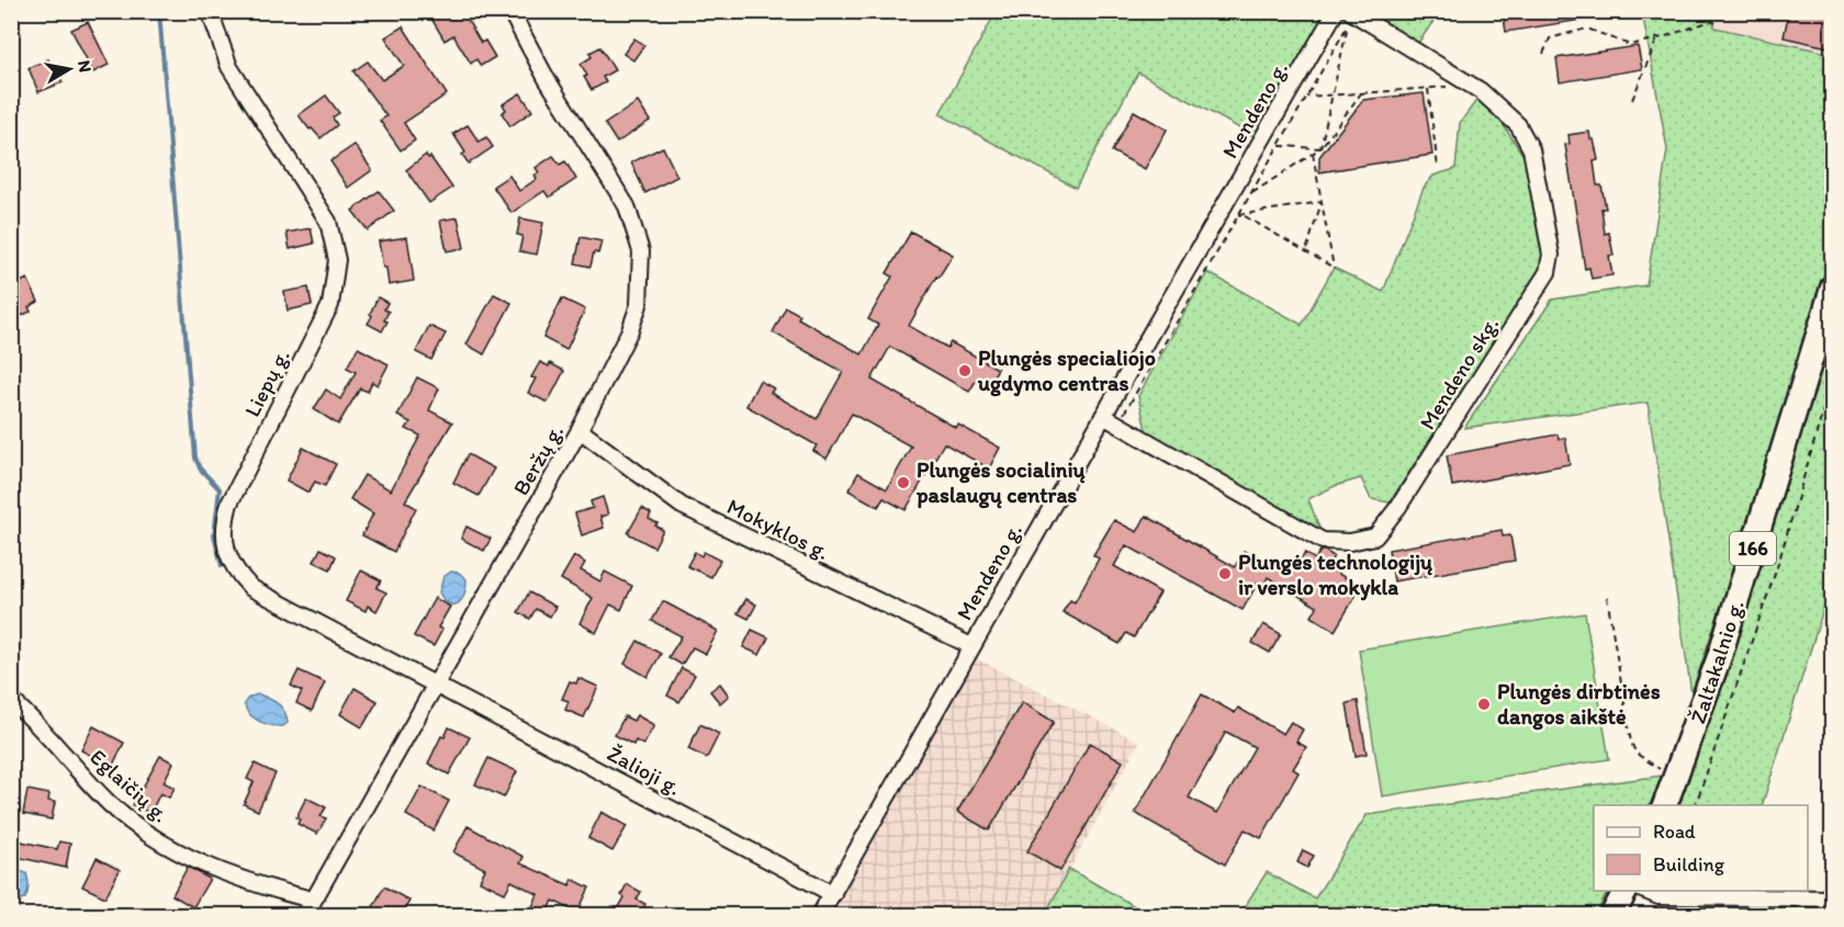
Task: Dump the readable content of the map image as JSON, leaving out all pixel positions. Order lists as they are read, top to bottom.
{
  "streets": {
    "main road": ["166", "Žaltakalnio g."],
    "street": [
      "Mendeno g.",
      "Mendeno skg.",
      "Liepų g.",
      "Beržų g.",
      "Mokyklos g.",
      "Žalioji g.",
      "Eglaičių g."
    ]
  },
  "crossings": [
    ["Mendeno g.", "Mendeno skg."],
    ["Mendeno g.", "Mokyklos g."],
    ["Mendeno g.", "Žalioji g."],
    ["Liepų g.", "Beržų g."],
    ["Liepų g.", "Žalioji g."],
    ["Beržų g.", "Mokyklos g."],
    ["Beržų g.", "Žalioji g."],
    ["Beržų g.", "Eglaičių g."]
  ],
  "places": [
    "Plungės specialiojo ugdymo centras",
    "Plungės socialinių paslaugų centras",
    "Plungės technologijų ir verslo mokykla",
    "Plungės dirbtinės dangos aikštė"
  ],
  "legend": ["Road", "Building"],
  "north": "right"
}
